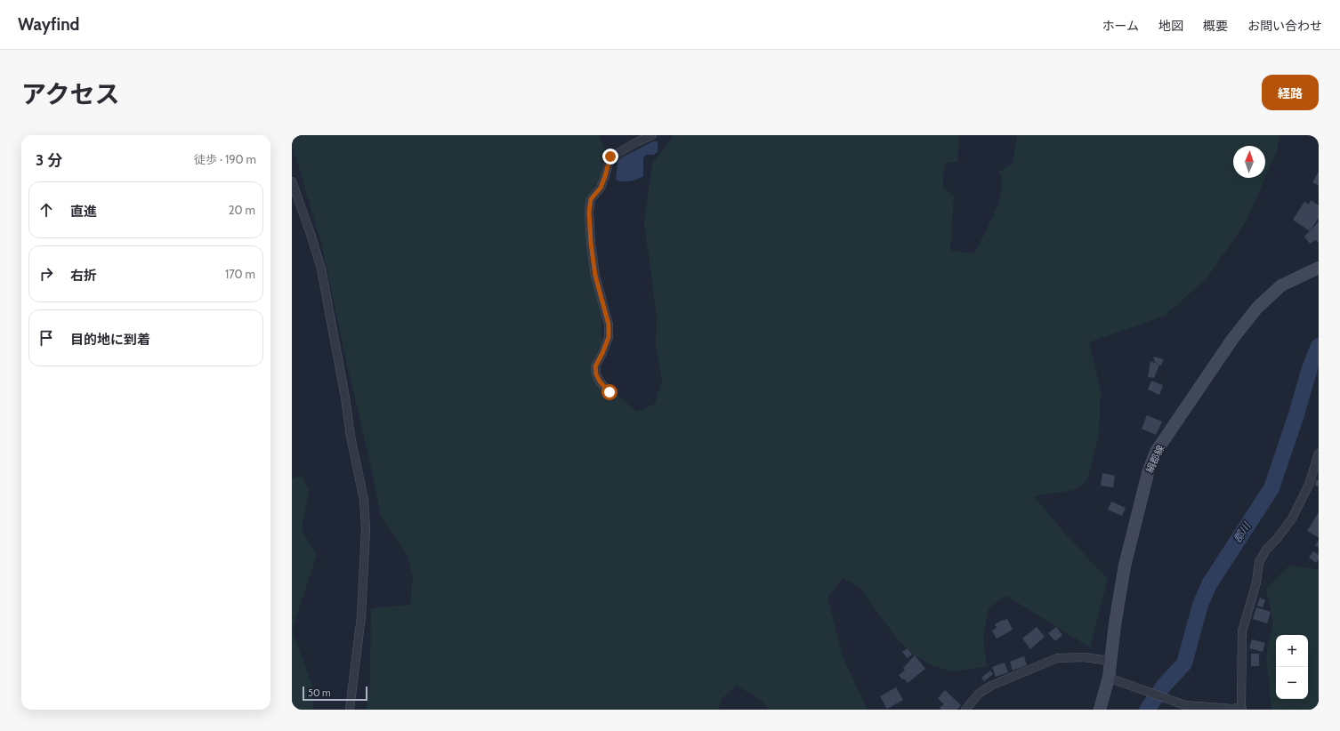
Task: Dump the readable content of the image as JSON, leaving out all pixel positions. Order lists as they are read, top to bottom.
{
  "streets": {
    "main road": ["絹郡線"]
  },
  "water": ["郡川"],
  "scale_bar": "50 m",
  "north": "top",
  "page": {
    "header": "Wayfind",
    "nav": [
      "ホーム",
      "地図",
      "概要",
      "お問い合わせ"
    ],
    "title": "アクセス",
    "buttons": "経路",
    "heading": ["3 分", "徒歩 · 190 m"],
    "list": [
      ["直進", "20 m"],
      ["右折", "170 m"],
      "目的地に到着"
    ],
    "map_buttons": ["+", "−"],
    "scale": "50 m"
  }
}
